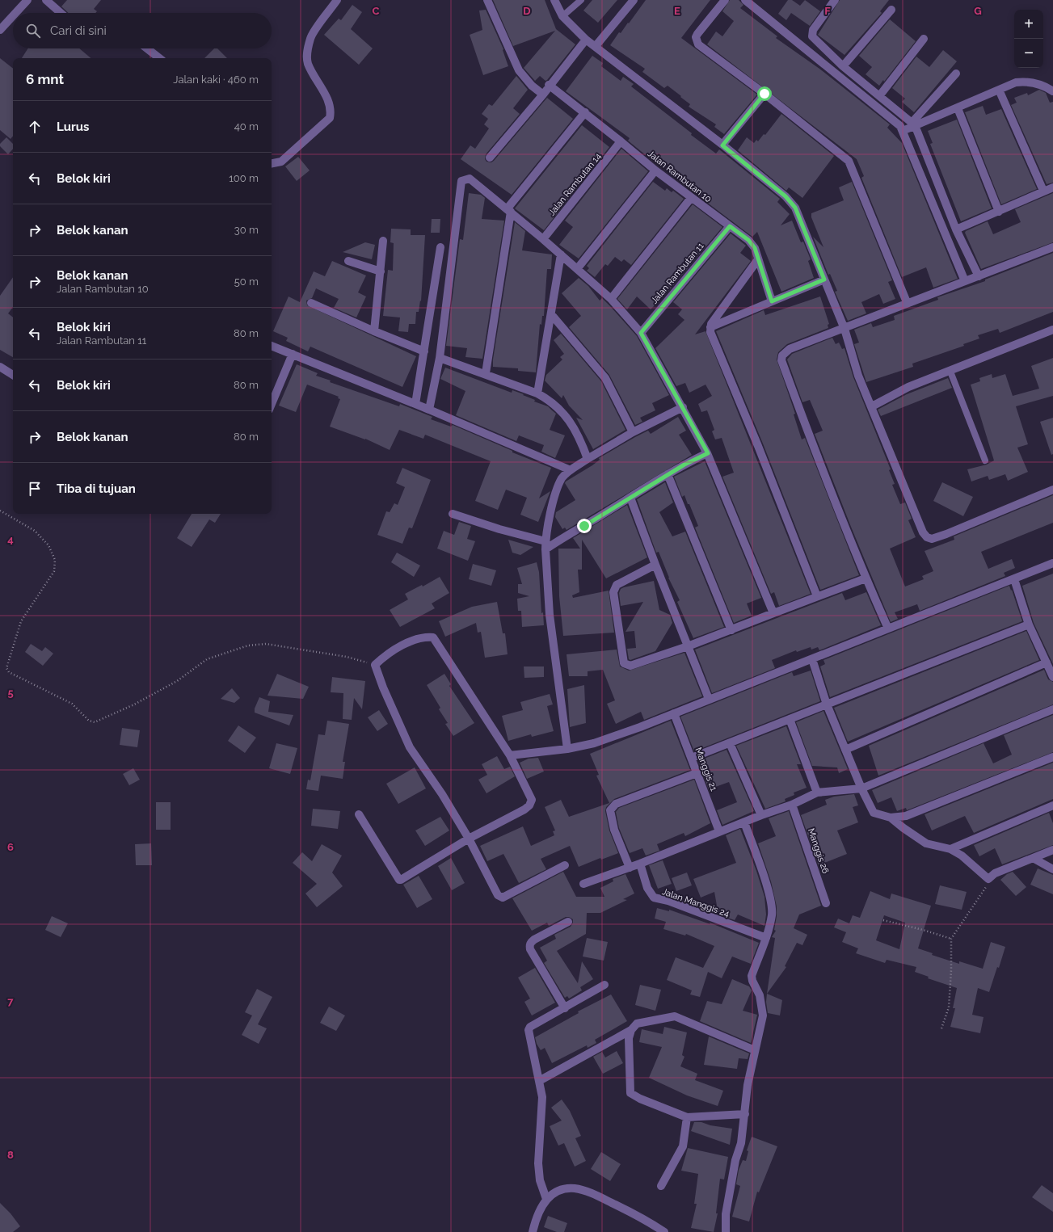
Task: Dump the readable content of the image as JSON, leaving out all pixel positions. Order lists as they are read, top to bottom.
{
  "streets": {
    "street": [
      "Jalan Rambutan 10",
      "Jalan Rambutan 14",
      "Jalan Rambutan 11",
      "Manggis 21",
      "Manggis 26",
      "Jalan Manggis 24"
    ]
  },
  "crossings": [
    ["Jalan Rambutan 10", "Jalan Rambutan 14"],
    ["Jalan Rambutan 10", "Jalan Rambutan 11"]
  ],
  "page": {
    "map_buttons": ["+", "−"],
    "search": "Cari di sini",
    "heading": ["6 mnt", "Jalan kaki · 460 m"],
    "list": [
      ["Lurus", "40 m"],
      ["Belok kiri", "100 m"],
      ["Belok kanan", "30 m"],
      ["Belok kanan", "Jalan Rambutan 10", "50 m"],
      ["Belok kiri", "Jalan Rambutan 11", "80 m"],
      ["Belok kiri", "80 m"],
      ["Belok kanan", "80 m"],
      "Tiba di tujuan"
    ]
  },
  "grid": {
    "columns": [
      "C",
      "D",
      "E",
      "F",
      "G"
    ],
    "rows": [
      "4",
      "5",
      "6",
      "7",
      "8"
    ]
  }
}
